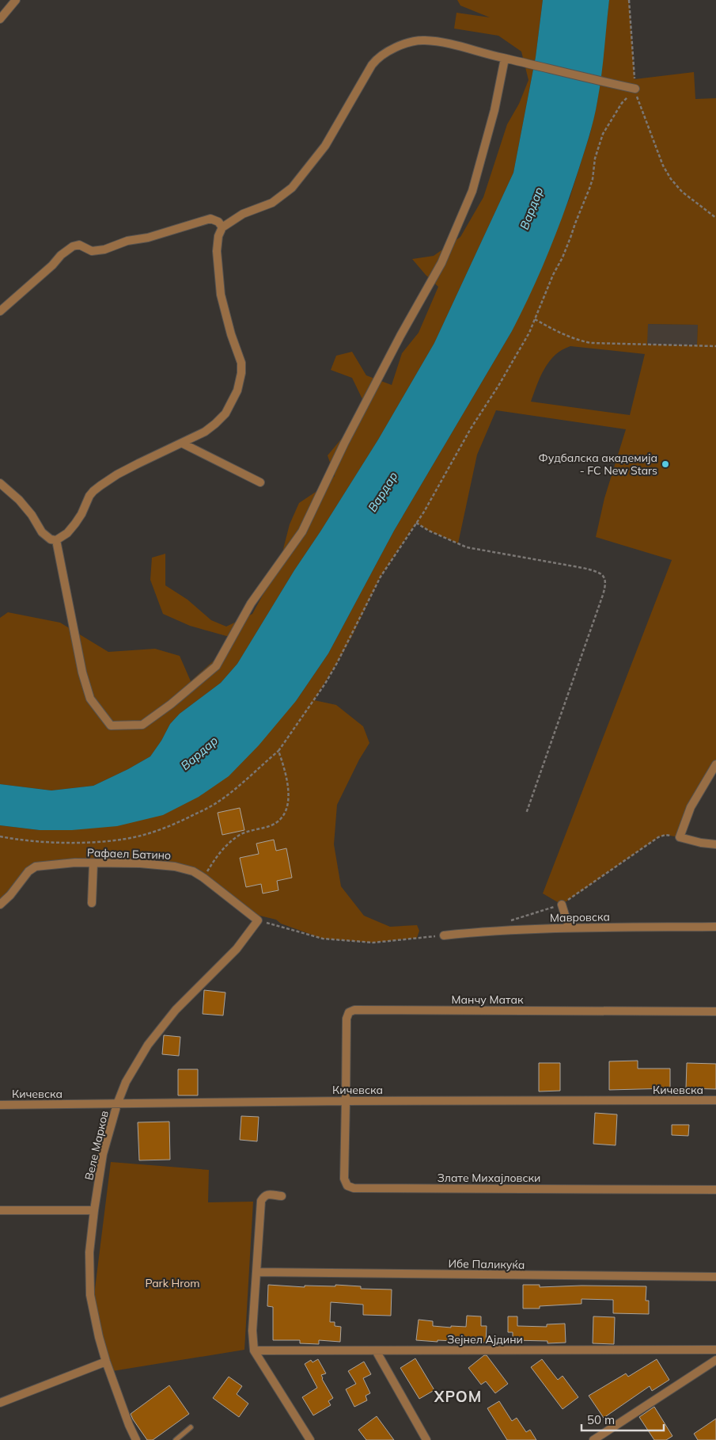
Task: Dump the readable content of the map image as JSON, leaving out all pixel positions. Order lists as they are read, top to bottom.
{
  "streets": {
    "street": [
      "Рафаел Батино",
      "Мавровска",
      "Манчу Матак",
      "Кичевска",
      "Веле Марков",
      "Злате Михајловски",
      "Ибе Паликуќа",
      "Зејнел Ајдини"
    ]
  },
  "crossings": [
    ["Рафаел Батино", "Веле Марков"],
    ["Манчу Матак", "Кичевска"],
    ["Манчу Матак", "Злате Михајловски"],
    ["Кичевска", "Веле Марков"],
    ["Кичевска", "Злате Михајловски"]
  ],
  "districts": ["ХРОМ"],
  "water": ["Вардар"],
  "parks": ["Park Hrom"],
  "places": ["Фудбалска академија - FC New Stars"],
  "scale_bar": "50 m"
}
